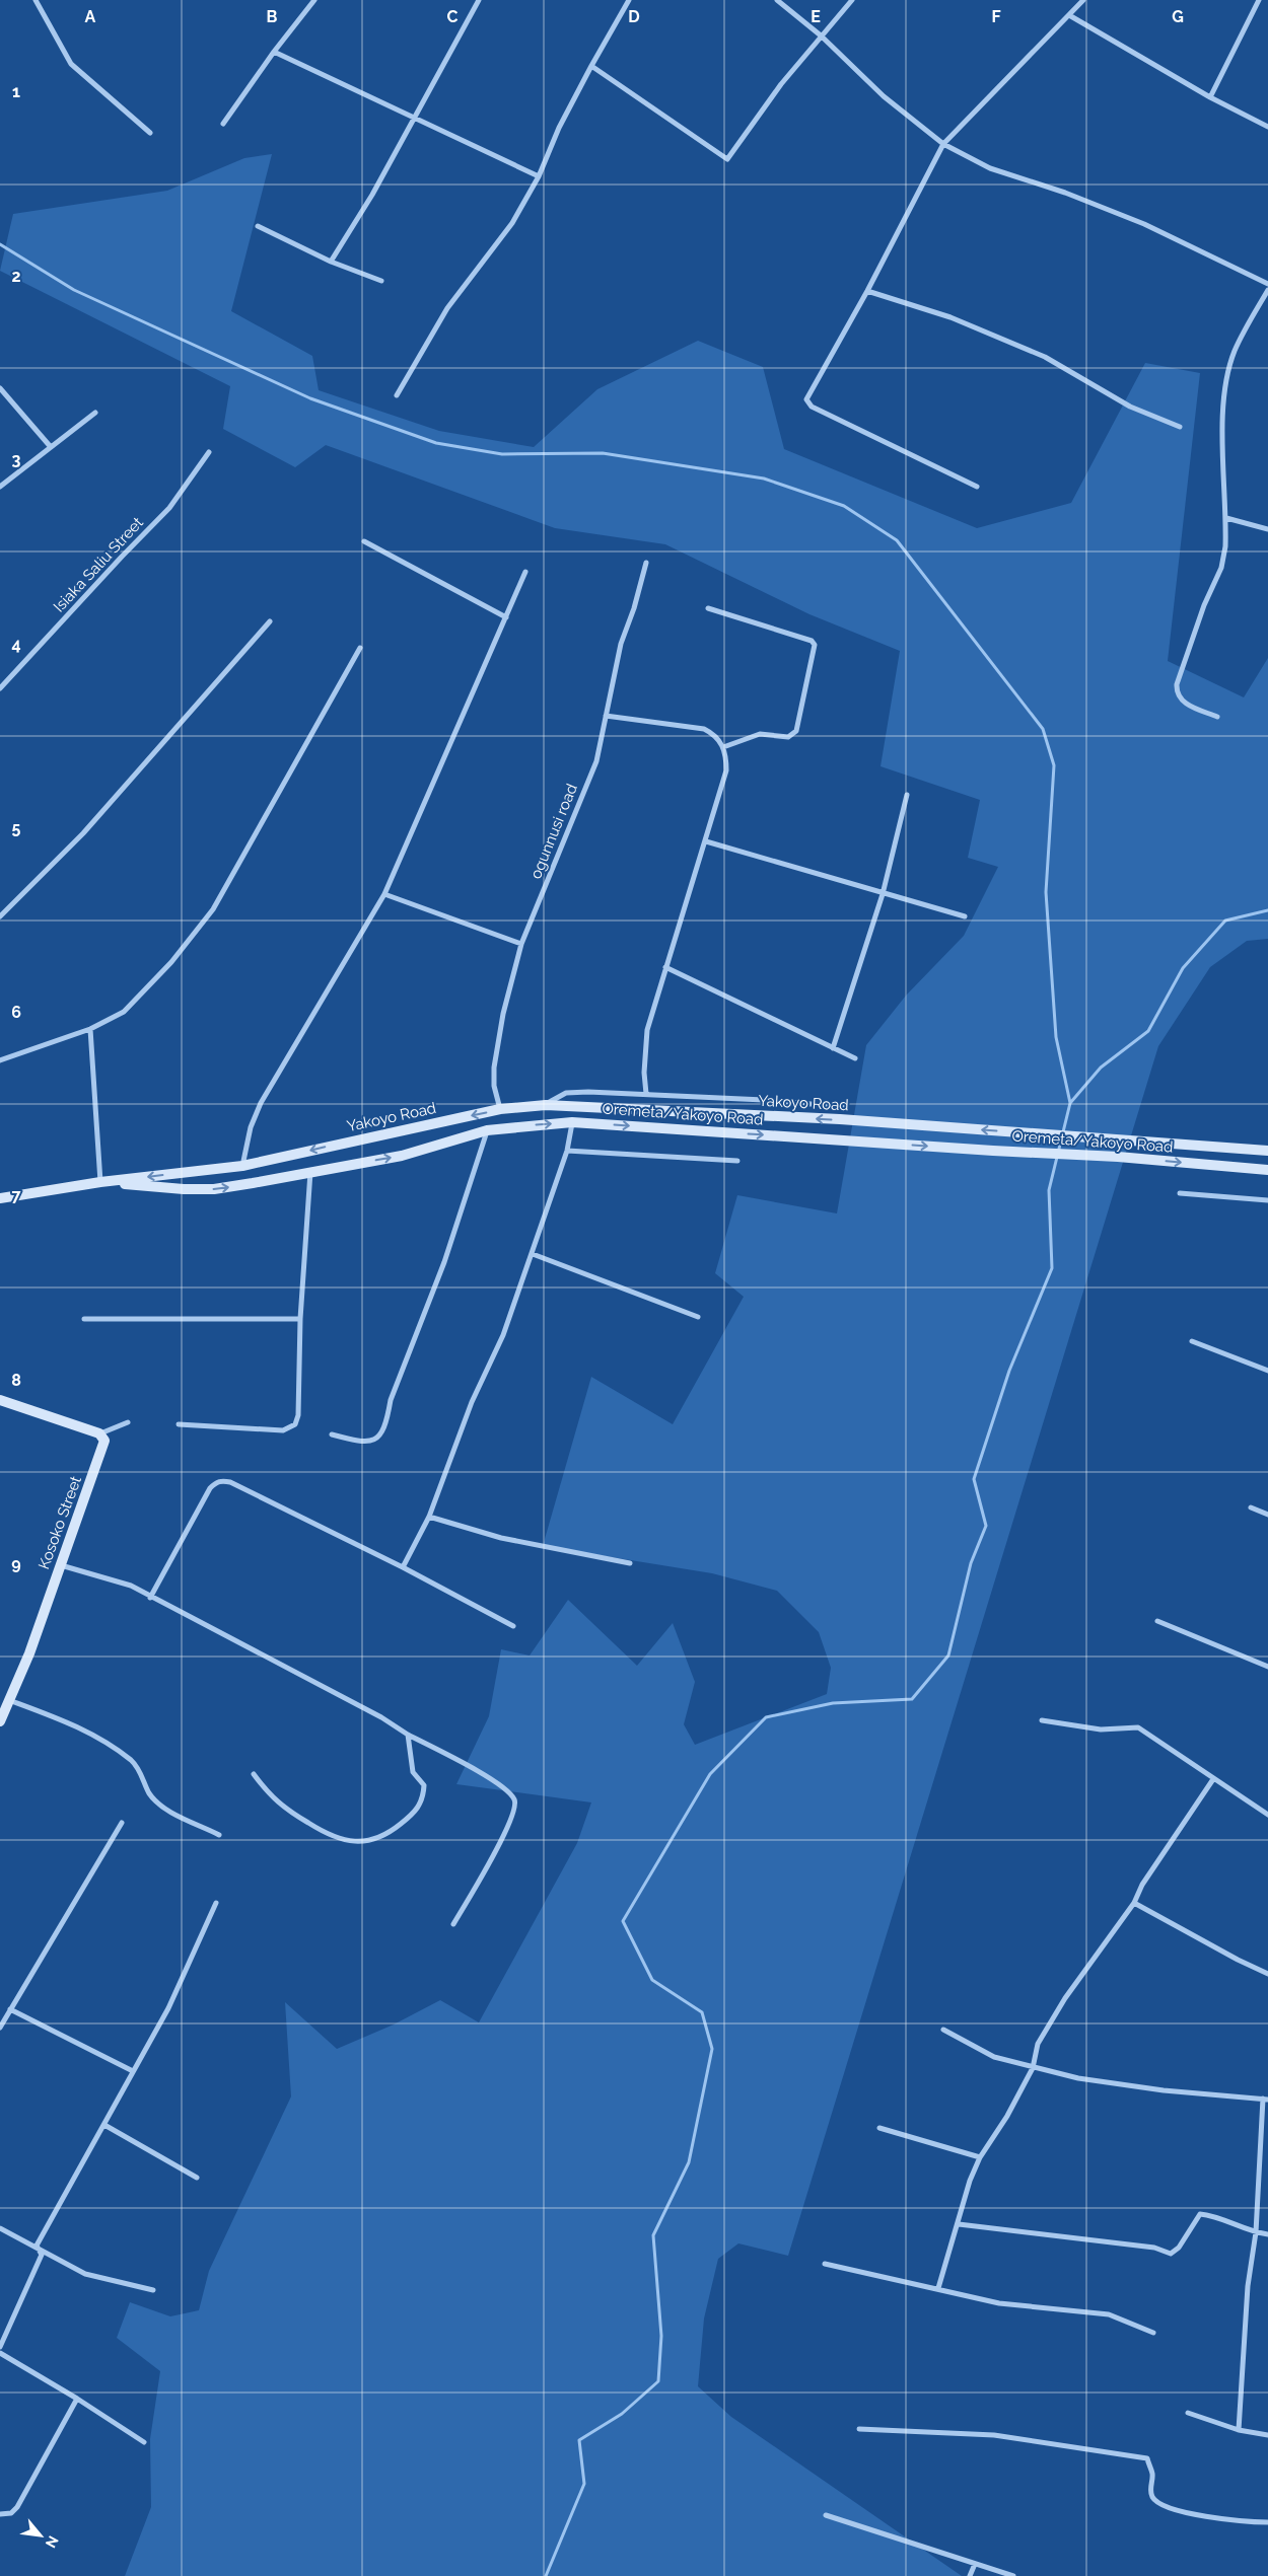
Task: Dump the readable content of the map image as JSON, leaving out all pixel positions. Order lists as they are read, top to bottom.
{
  "streets": {
    "main road": ["Yakoyo Road", "Oremeta/Yakoyo Road", "Kosoko Street"],
    "street": ["Isiaka Saliu Street", "ogunnusi road"]
  },
  "crossings": [
    ["ogunnusi road", "Yakoyo Road"],
    ["Yakoyo Road", "Oremeta/Yakoyo Road"]
  ],
  "one_way": ["Yakoyo Road", "Oremeta/Yakoyo Road"],
  "north": "bottom right",
  "grid": {
    "columns": [
      "A",
      "B",
      "C",
      "D",
      "E",
      "F",
      "G"
    ],
    "rows": [
      "1",
      "2",
      "3",
      "4",
      "5",
      "6",
      "7",
      "8",
      "9"
    ]
  }
}
